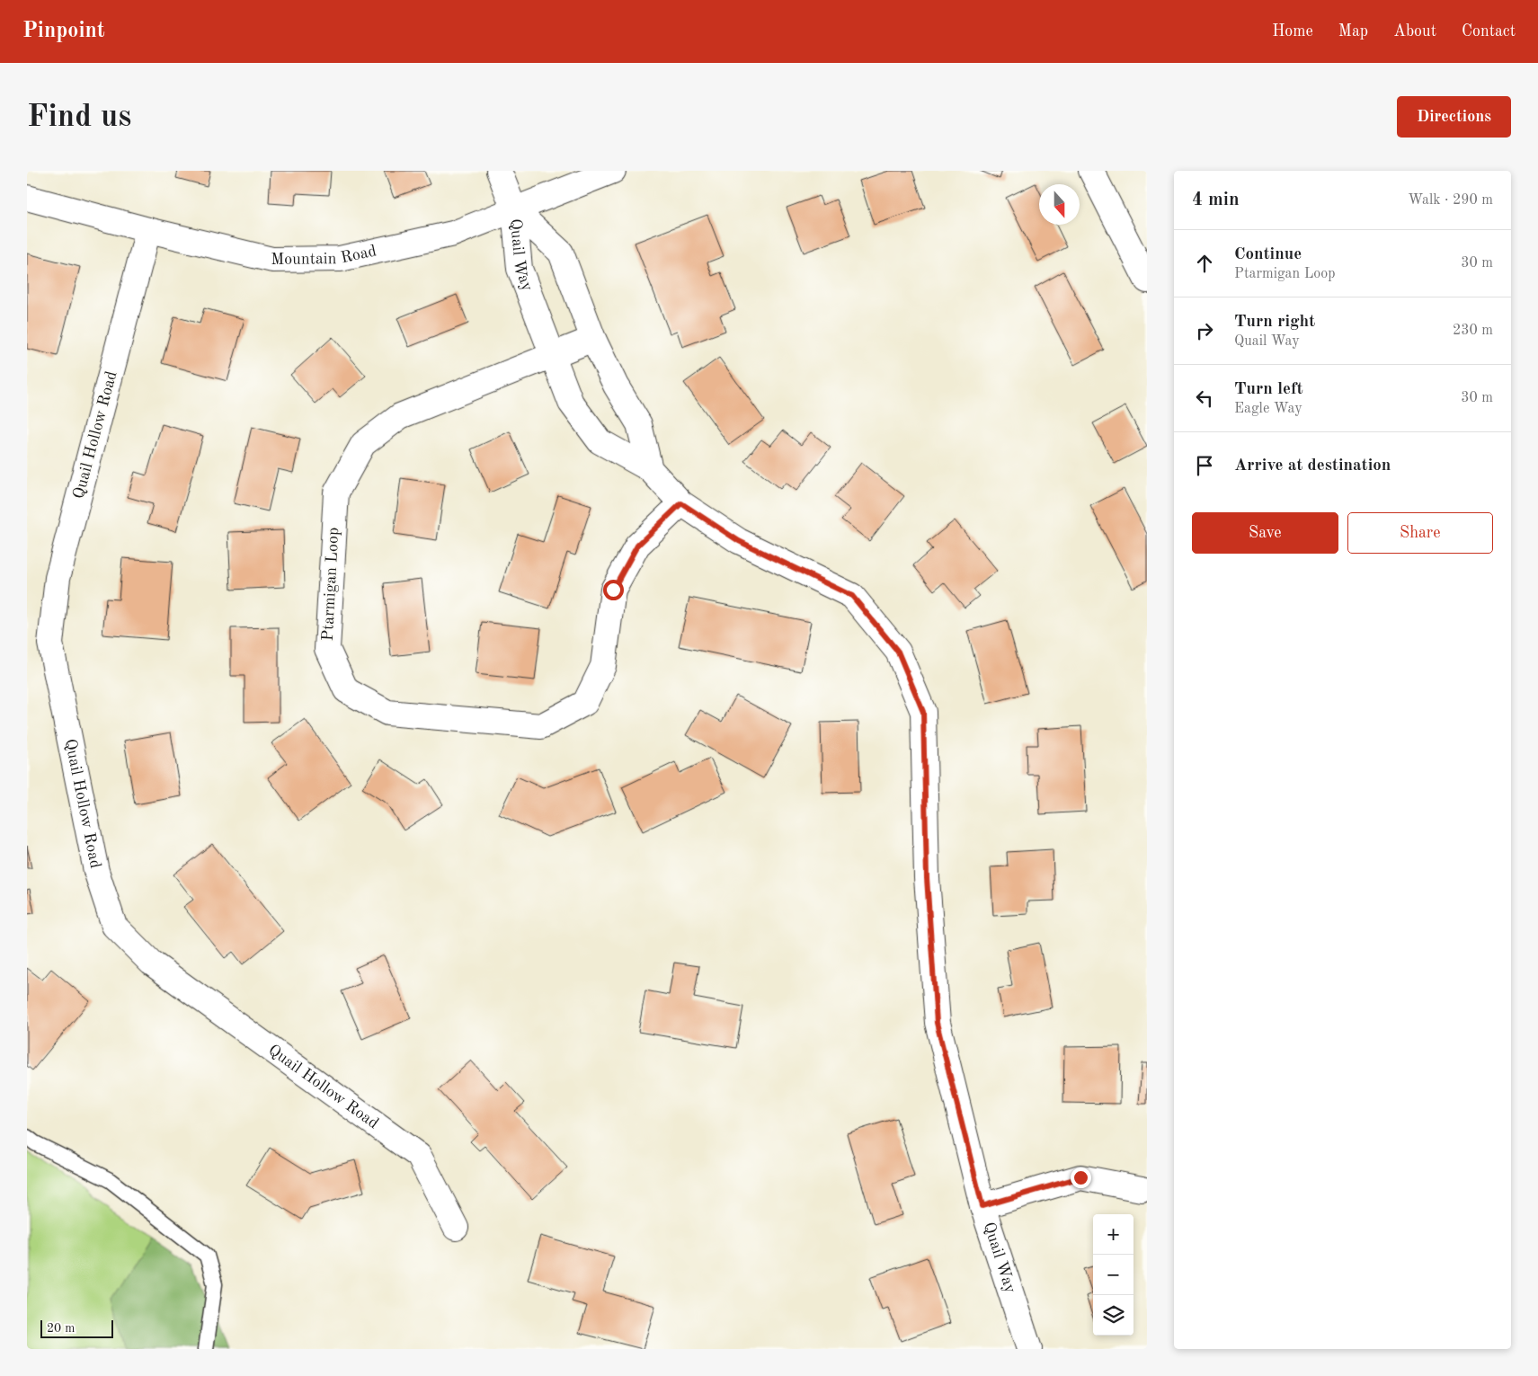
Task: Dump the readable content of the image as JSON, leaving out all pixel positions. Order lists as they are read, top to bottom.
{
  "streets": {
    "street": [
      "Mountain Road",
      "Quail Way",
      "Quail Hollow Road",
      "Ptarmigan Loop"
    ]
  },
  "crossings": [
    ["Mountain Road", "Quail Way"],
    ["Mountain Road", "Quail Hollow Road"],
    ["Quail Way", "Ptarmigan Loop"]
  ],
  "scale_bar": "20 m",
  "north": "bottom",
  "page": {
    "header": "Pinpoint",
    "nav": [
      "Home",
      "Map",
      "About",
      "Contact"
    ],
    "buttons": [
      "Directions",
      ["Save", "Share"]
    ],
    "title": "Find us",
    "heading": ["4 min", "Walk · 290 m"],
    "list": [
      ["Continue", "Ptarmigan Loop", "30 m"],
      ["Turn right", "Quail Way", "230 m"],
      ["Turn left", "Eagle Way", "30 m"],
      "Arrive at destination"
    ],
    "map_buttons": ["+", "−"],
    "scale": "20 m"
  }
}
